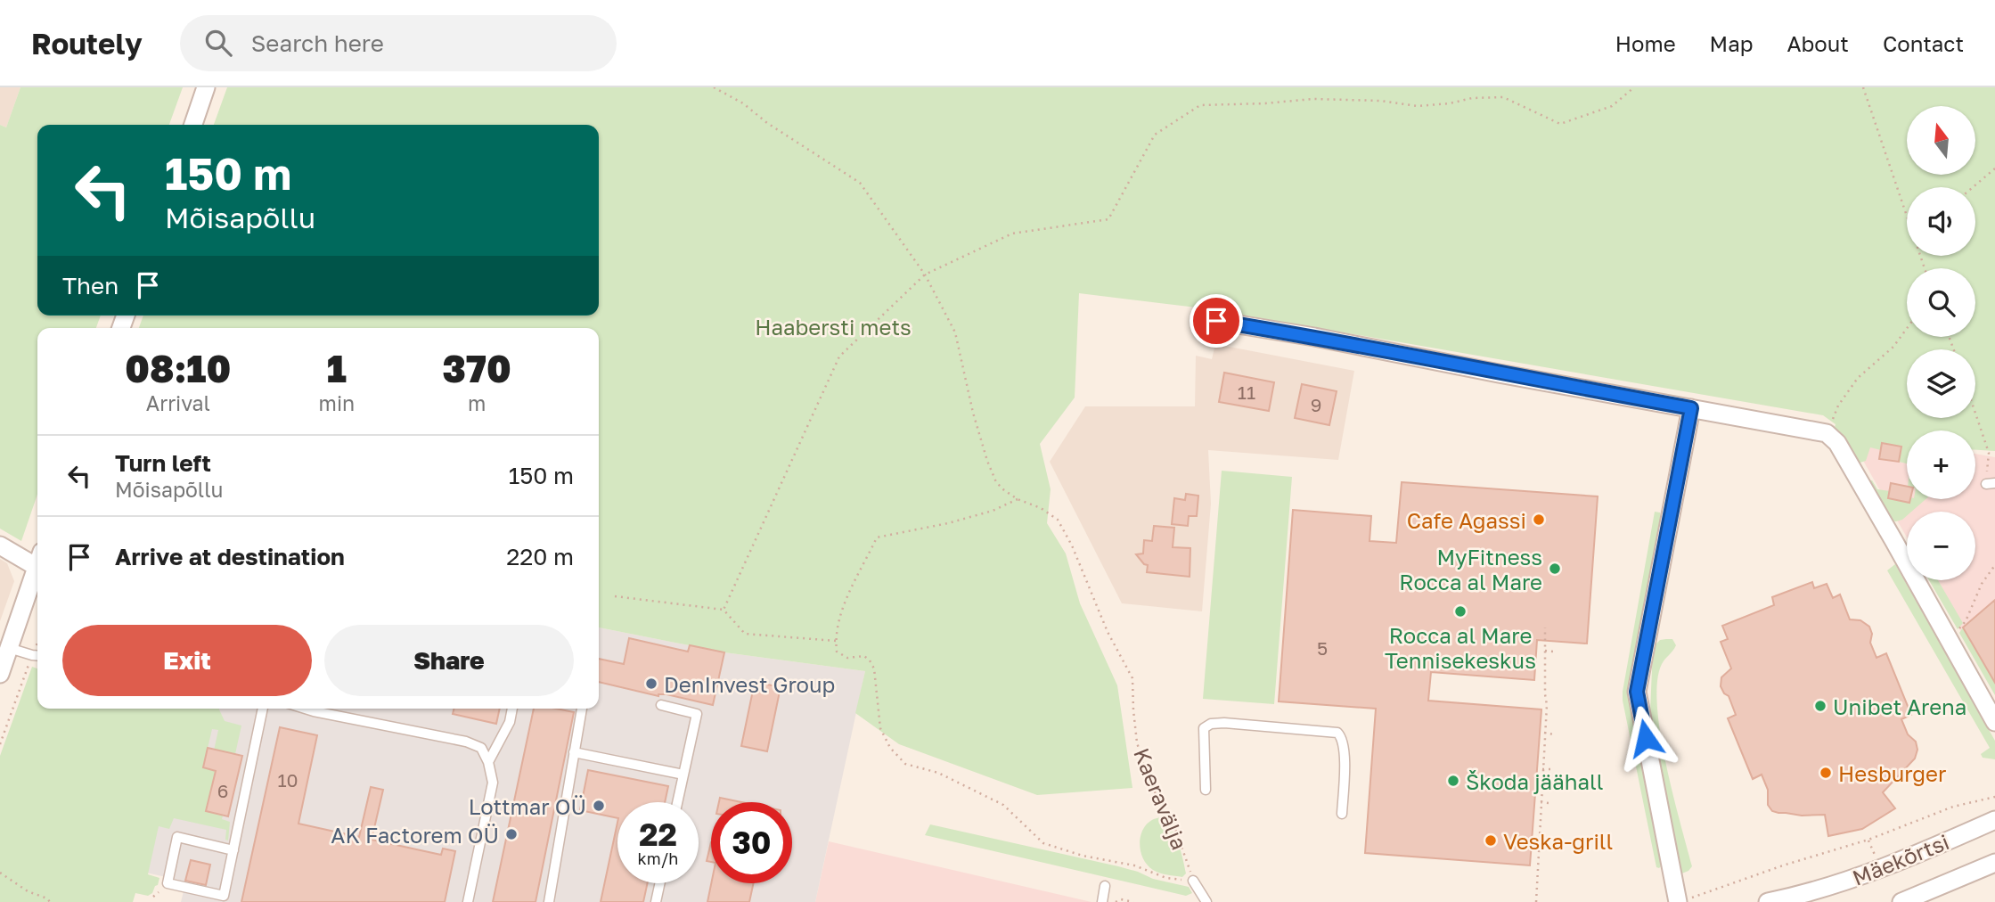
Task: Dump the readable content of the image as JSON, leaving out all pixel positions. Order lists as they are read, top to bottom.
{
  "streets": {
    "street": ["Mäekõrtsi"],
    "path": ["Kaeravälja"]
  },
  "parks": ["Haabersti mets"],
  "places": [
    "Cafe Agassi",
    "MyFitness Rocca al Mare",
    "Rocca al Mare Tennisekeskus",
    "DenInvest Group",
    "Unibet Arena",
    "Hesburger",
    "Škoda jäähall",
    "Lottmar OÜ",
    "AK Factorem OÜ",
    "Veska-grill"
  ],
  "house_numbers": [
    "11",
    "9",
    "5",
    "10",
    "6"
  ],
  "north": "top",
  "page": {
    "header": "Routely",
    "search": "Search here",
    "nav": [
      "Home",
      "Map",
      "About",
      "Contact"
    ],
    "map_buttons": ["+", "−"],
    "turn": ["150 m", "Mõisapõllu"],
    "then": "Then",
    "eta": [
      "08:10",
      "Arrival",
      "1",
      "min",
      "370",
      "m"
    ],
    "list": [
      {
        "name": "Turn left",
        "note": "Mõisapõllu",
        "value": "150 m"
      },
      {
        "name": "Arrive at destination",
        "value": "220 m"
      }
    ],
    "buttons": ["Exit", "Share"],
    "speed": "22 km/h",
    "limit": "30"
  }
}
